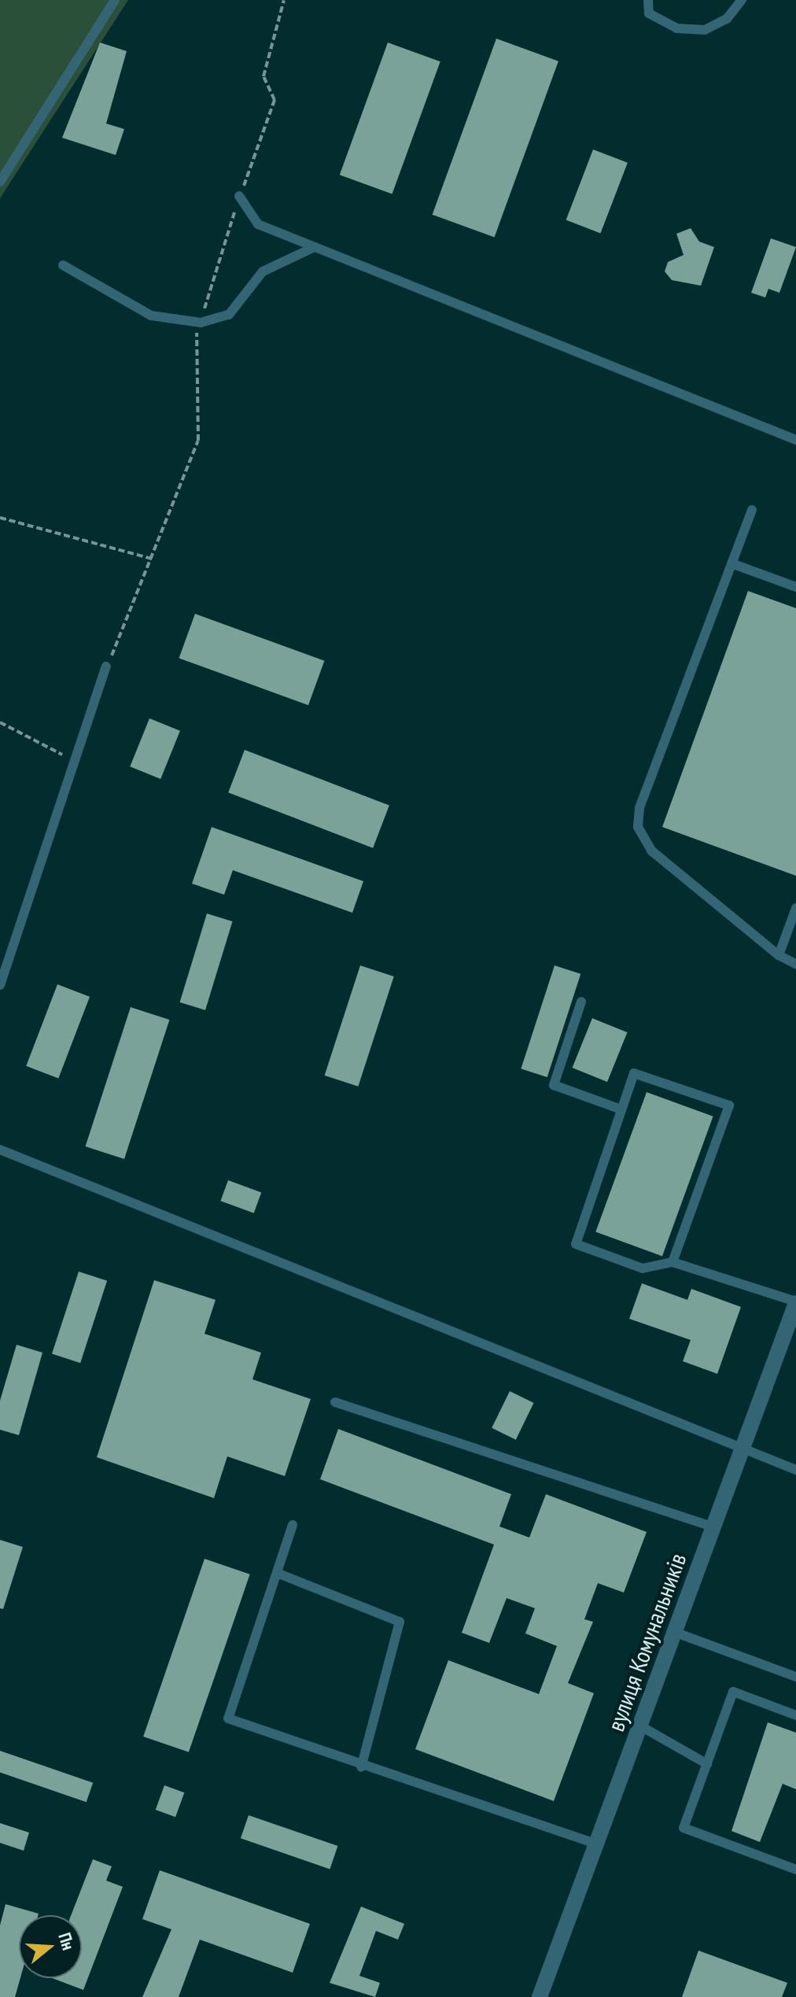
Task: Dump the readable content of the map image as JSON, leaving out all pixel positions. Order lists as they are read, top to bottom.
{
  "streets": {
    "street": ["вулиця Комунальників"]
  },
  "north": "right"
}
